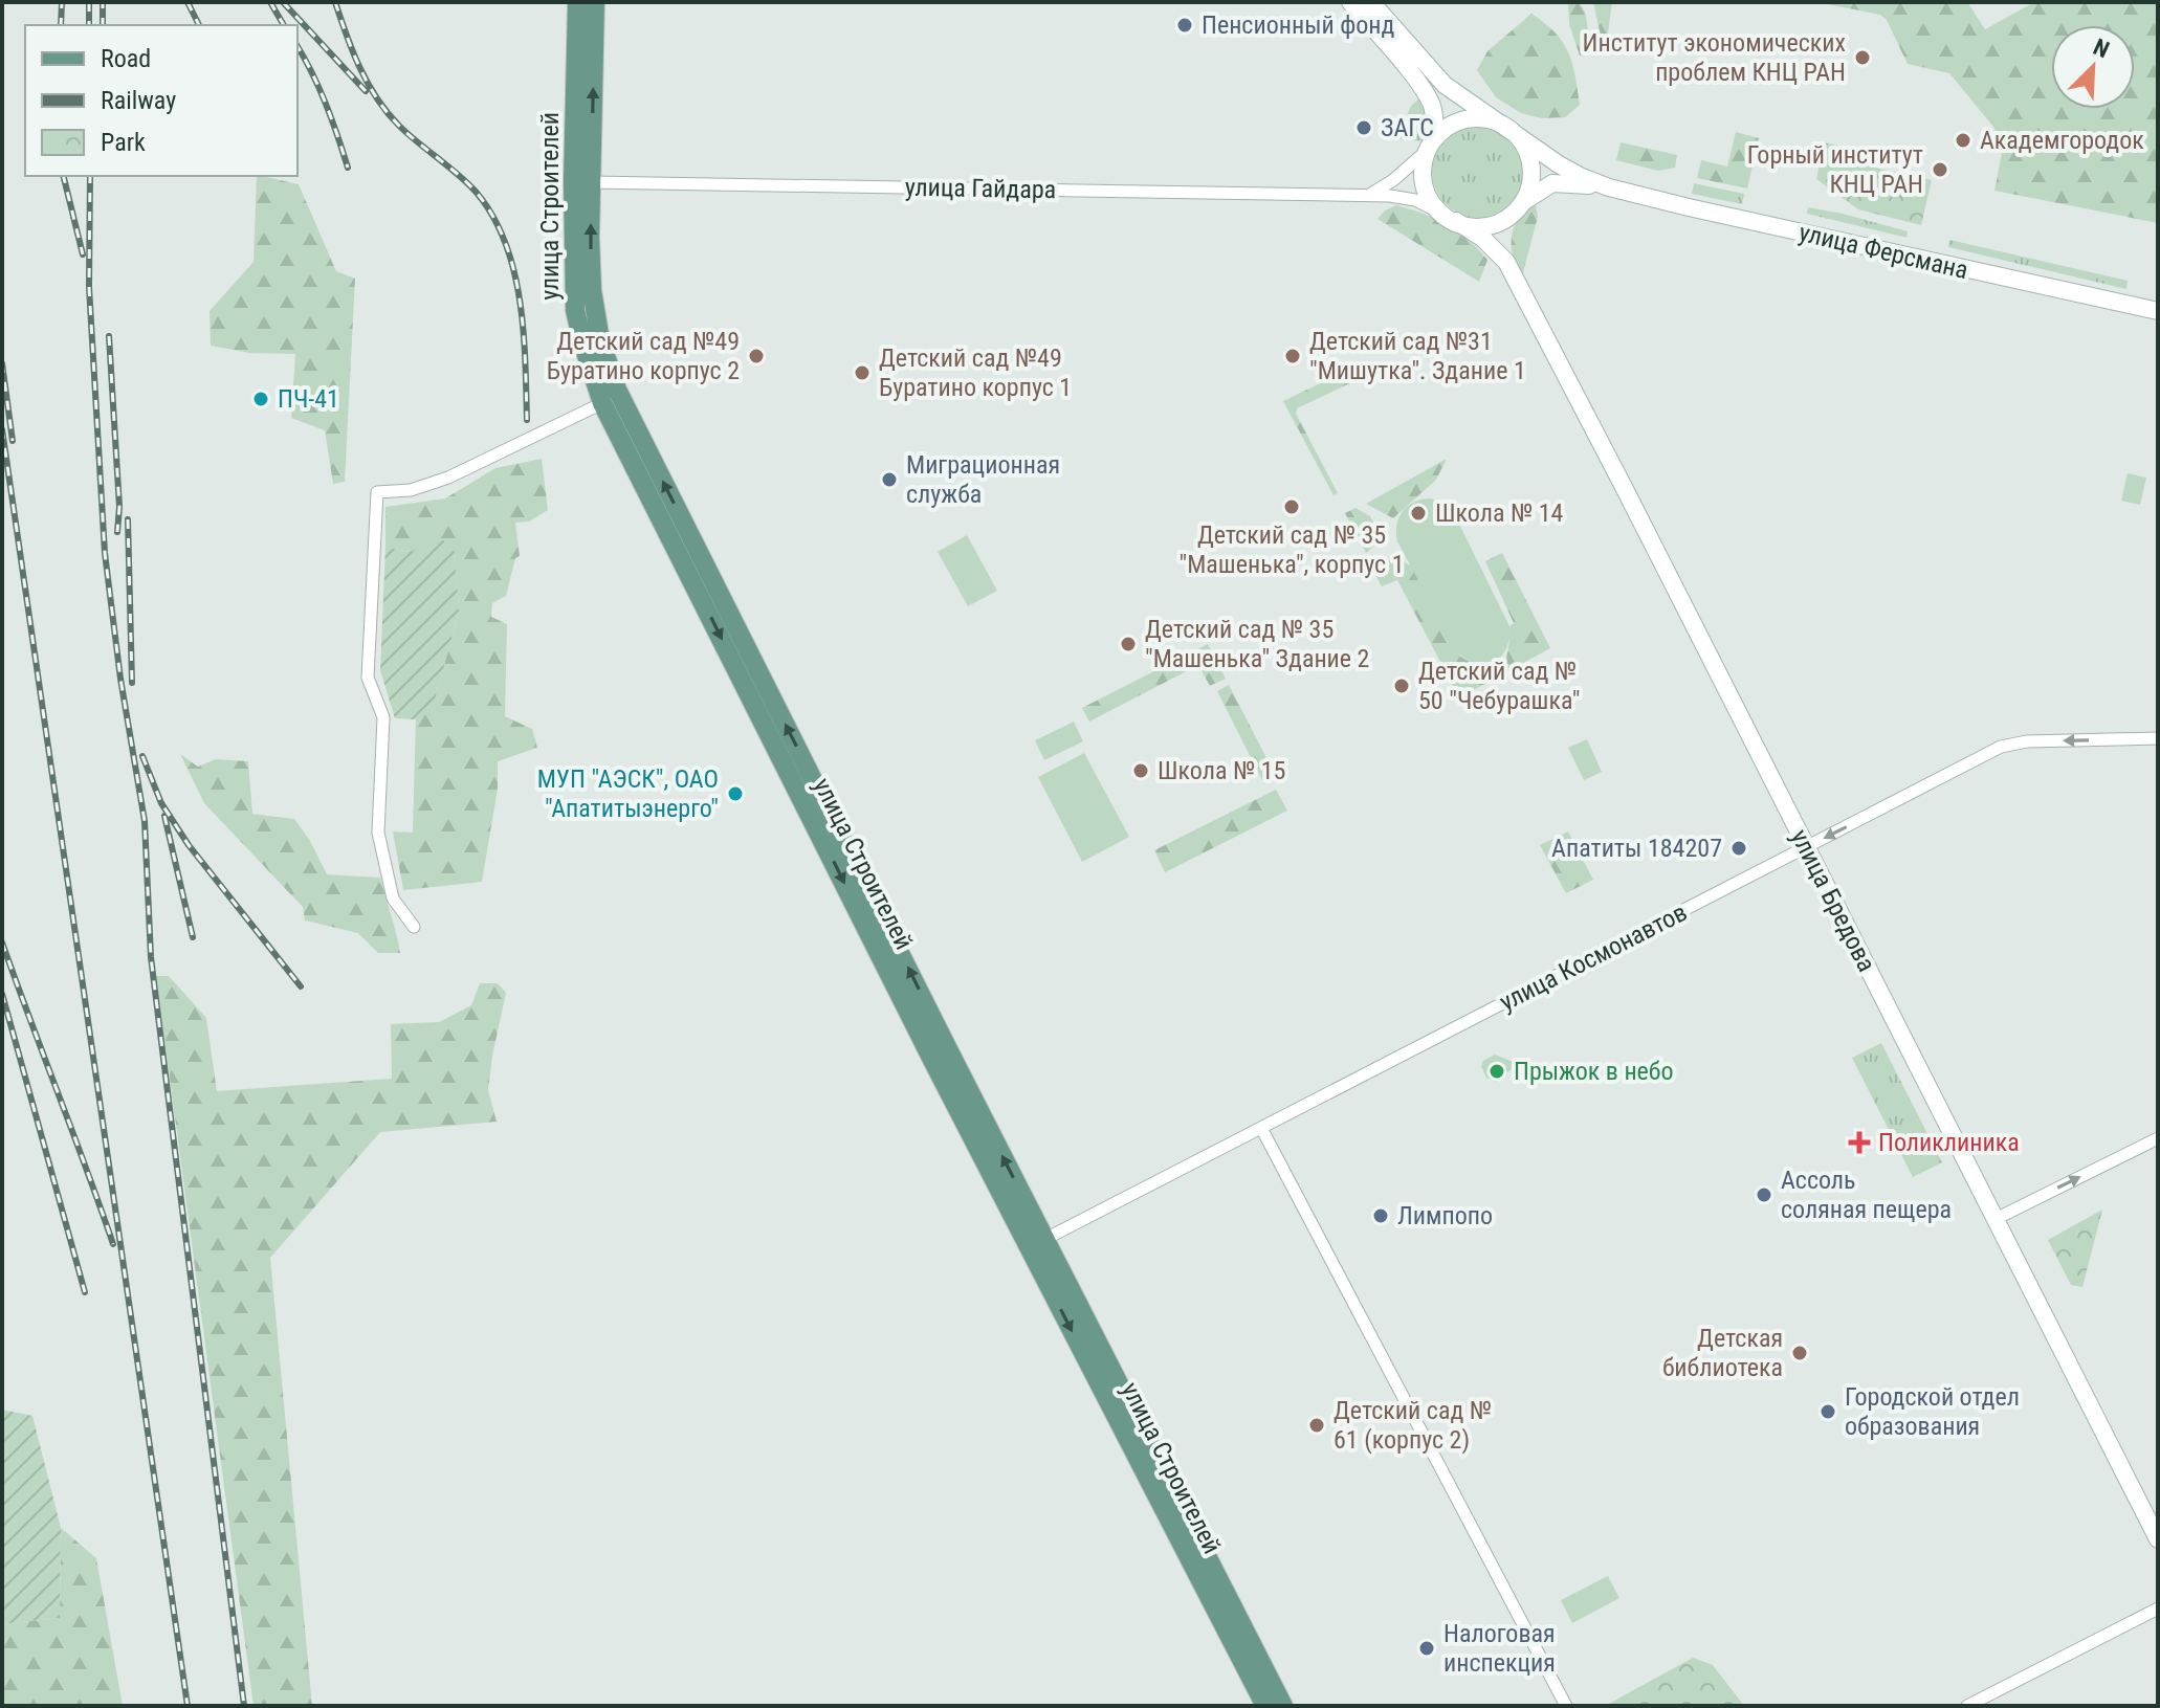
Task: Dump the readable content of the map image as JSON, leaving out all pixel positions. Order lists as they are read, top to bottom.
{
  "streets": {
    "main road": ["улица Строителей"],
    "street": [
      "улица Гайдара",
      "улица Ферсмана",
      "улица Бредова",
      "улица Космонавтов"
    ]
  },
  "crossings": [
    ["улица Гайдара", "улица Строителей"],
    ["улица Гайдара", "улица Ферсмана"],
    ["улица Строителей", "улица Космонавтов"],
    ["улица Бредова", "улица Космонавтов"]
  ],
  "places": {
    "other": [
      "Пенсионный фонд",
      "Институт экономических проблем КНЦ РАН",
      "ЗАГС",
      "Академгородок",
      "Горный институт КНЦ РАН",
      "Детский сад №49 Буратино корпус 2",
      "Детский сад №31 \"Мишутка\". Здание 1",
      "Детский сад №49 Буратино корпус 1",
      "ПЧ-41",
      "Миграционная служба",
      "Детский сад № 35 \"Машенька\", корпус 1",
      "Школа № 14",
      "Детский сад № 35 \"Машенька\" Здание 2",
      "Детский сад № 50 \"Чебурашка\"",
      "Школа № 15",
      "МУП \"АЭСК\", ОАО \"Апатитыэнерго\"",
      "Апатиты 184207",
      "Прыжок в небо",
      "Ассоль соляная пещера",
      "Лимпопо",
      "Детская библиотека",
      "Городской отдел образования",
      "Детский сад № 61 (корпус 2)",
      "Налоговая инспекция"
    ],
    "health": ["Поликлиника"]
  },
  "legend": ["Road", "Railway", "Park"],
  "north": "top right"
}
